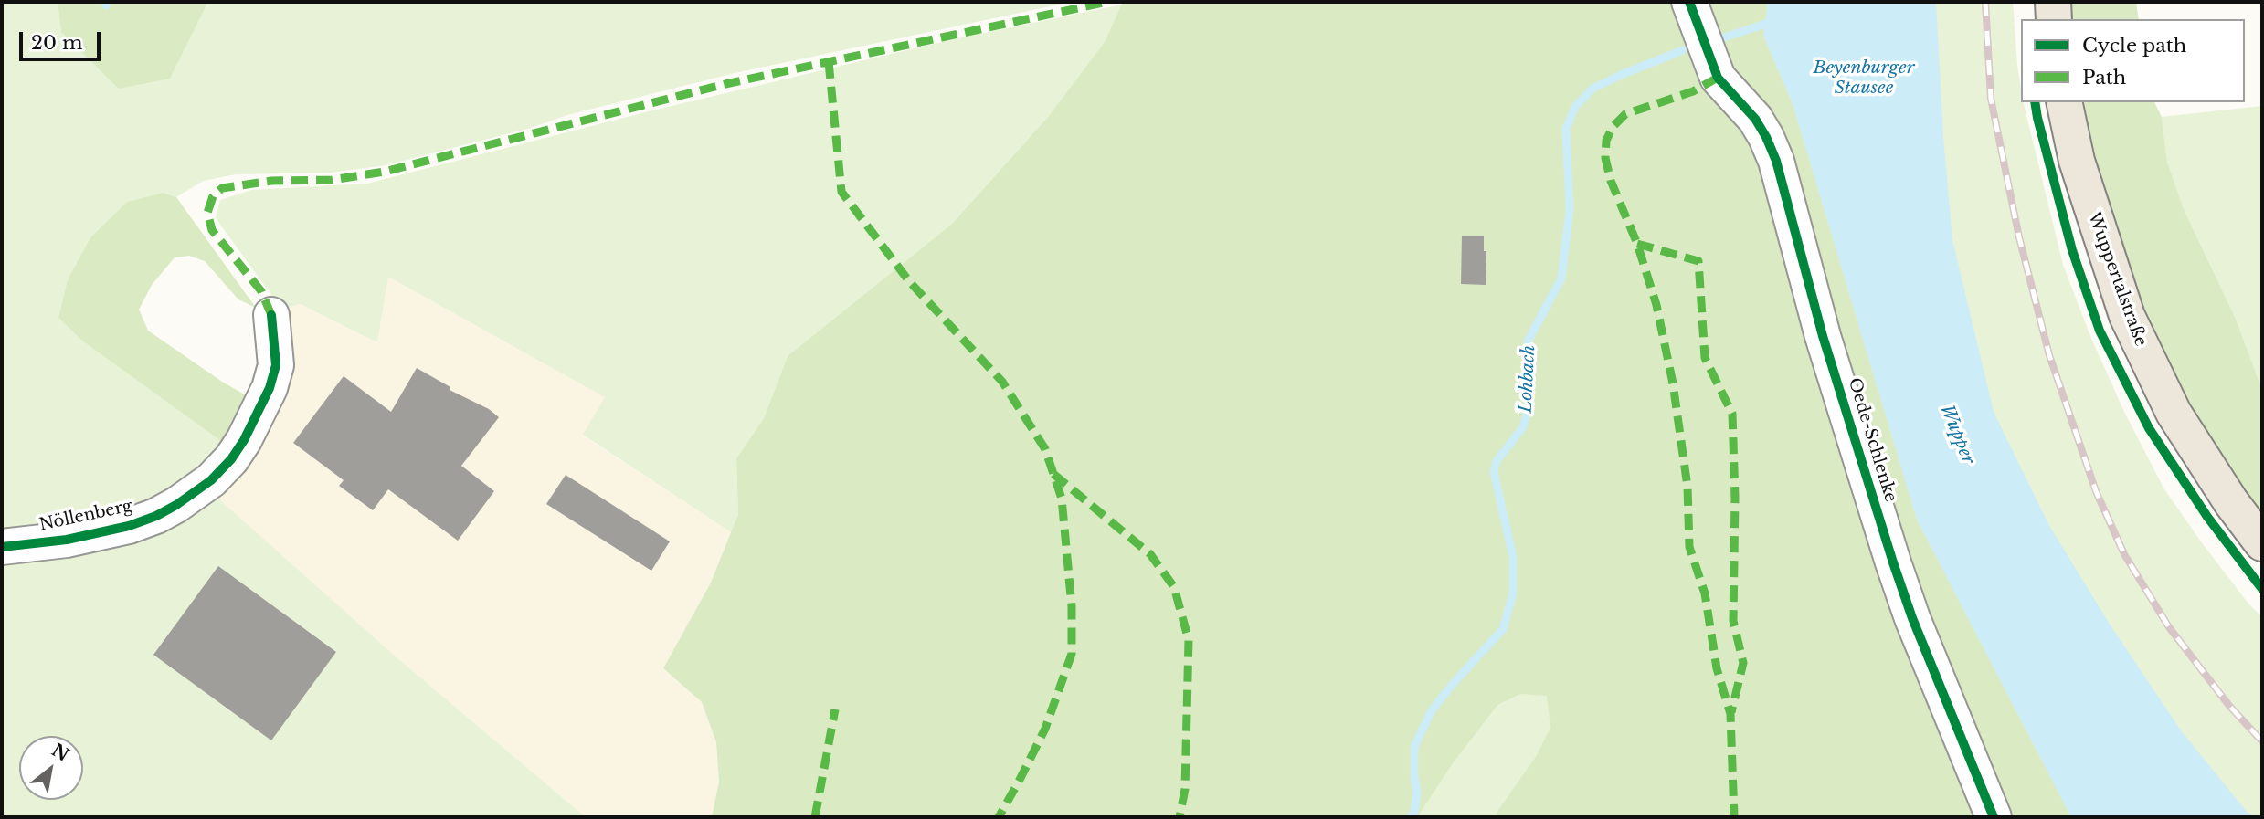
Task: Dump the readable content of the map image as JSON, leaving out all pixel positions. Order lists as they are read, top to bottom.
{
  "streets": {
    "main road": ["Wuppertalstraße"],
    "street": ["Oede-Schlenke", "Nöllenberg"]
  },
  "water": ["Beyenburger Stausee", "Lohbach", "Wupper"],
  "legend": ["Cycle path", "Path"],
  "scale_bar": "20 m",
  "north": "top right"
}
